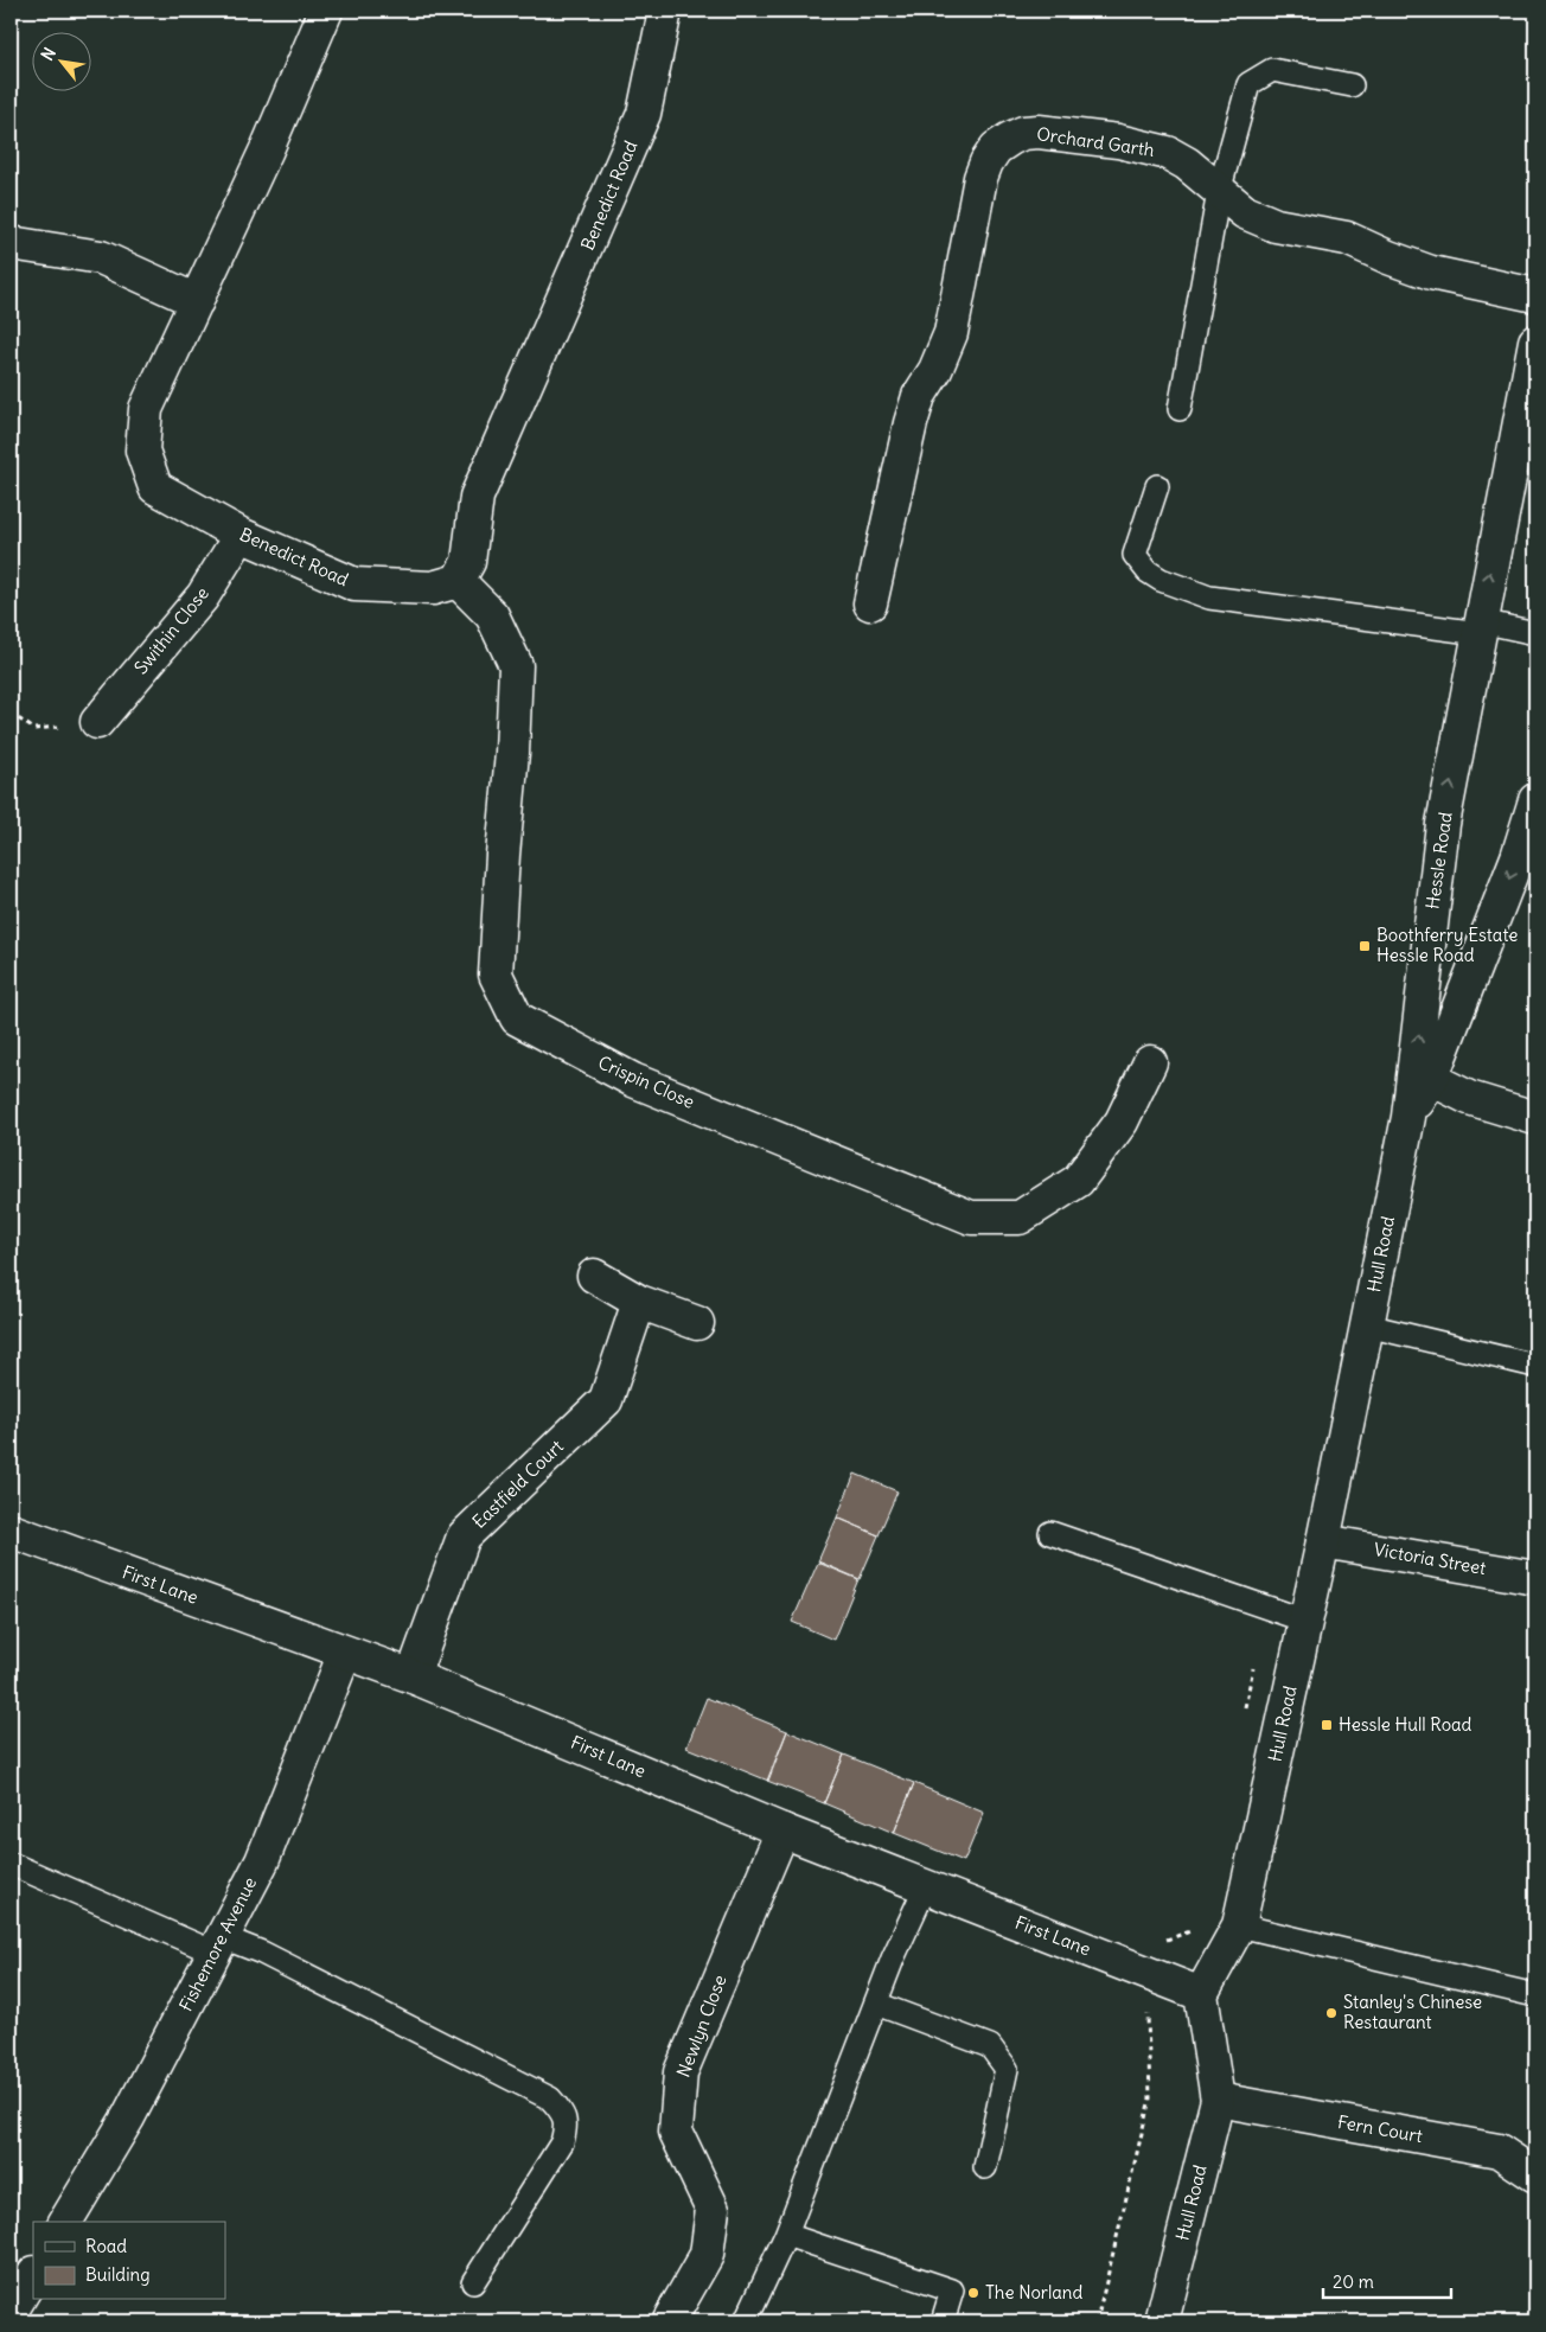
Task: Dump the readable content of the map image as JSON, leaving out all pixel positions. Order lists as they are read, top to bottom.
{
  "streets": {
    "street": [
      "Orchard Garth",
      "Benedict Road",
      "Swithin Close",
      "Hessle Road",
      "Crispin Close",
      "Hull Road",
      "Eastfield Court",
      "Victoria Street",
      "First Lane",
      "Fishemore Avenue",
      "Newlyn Close",
      "Fern Court"
    ]
  },
  "crossings": [
    ["Benedict Road", "Swithin Close"],
    ["Benedict Road", "Crispin Close"],
    ["Hessle Road", "Hull Road"],
    ["Hull Road", "Victoria Street"],
    ["Hull Road", "First Lane"],
    ["Hull Road", "Fern Court"],
    ["Eastfield Court", "First Lane"],
    ["First Lane", "Fishemore Avenue"],
    ["First Lane", "Newlyn Close"]
  ],
  "places": {
    "transit": ["Boothferry Estate Hessle Road", "Hessle Hull Road"],
    "other": ["Stanley's Chinese Restaurant", "The Norland"]
  },
  "legend": ["Road", "Building"],
  "scale_bar": "20 m",
  "north": "top left"
}
